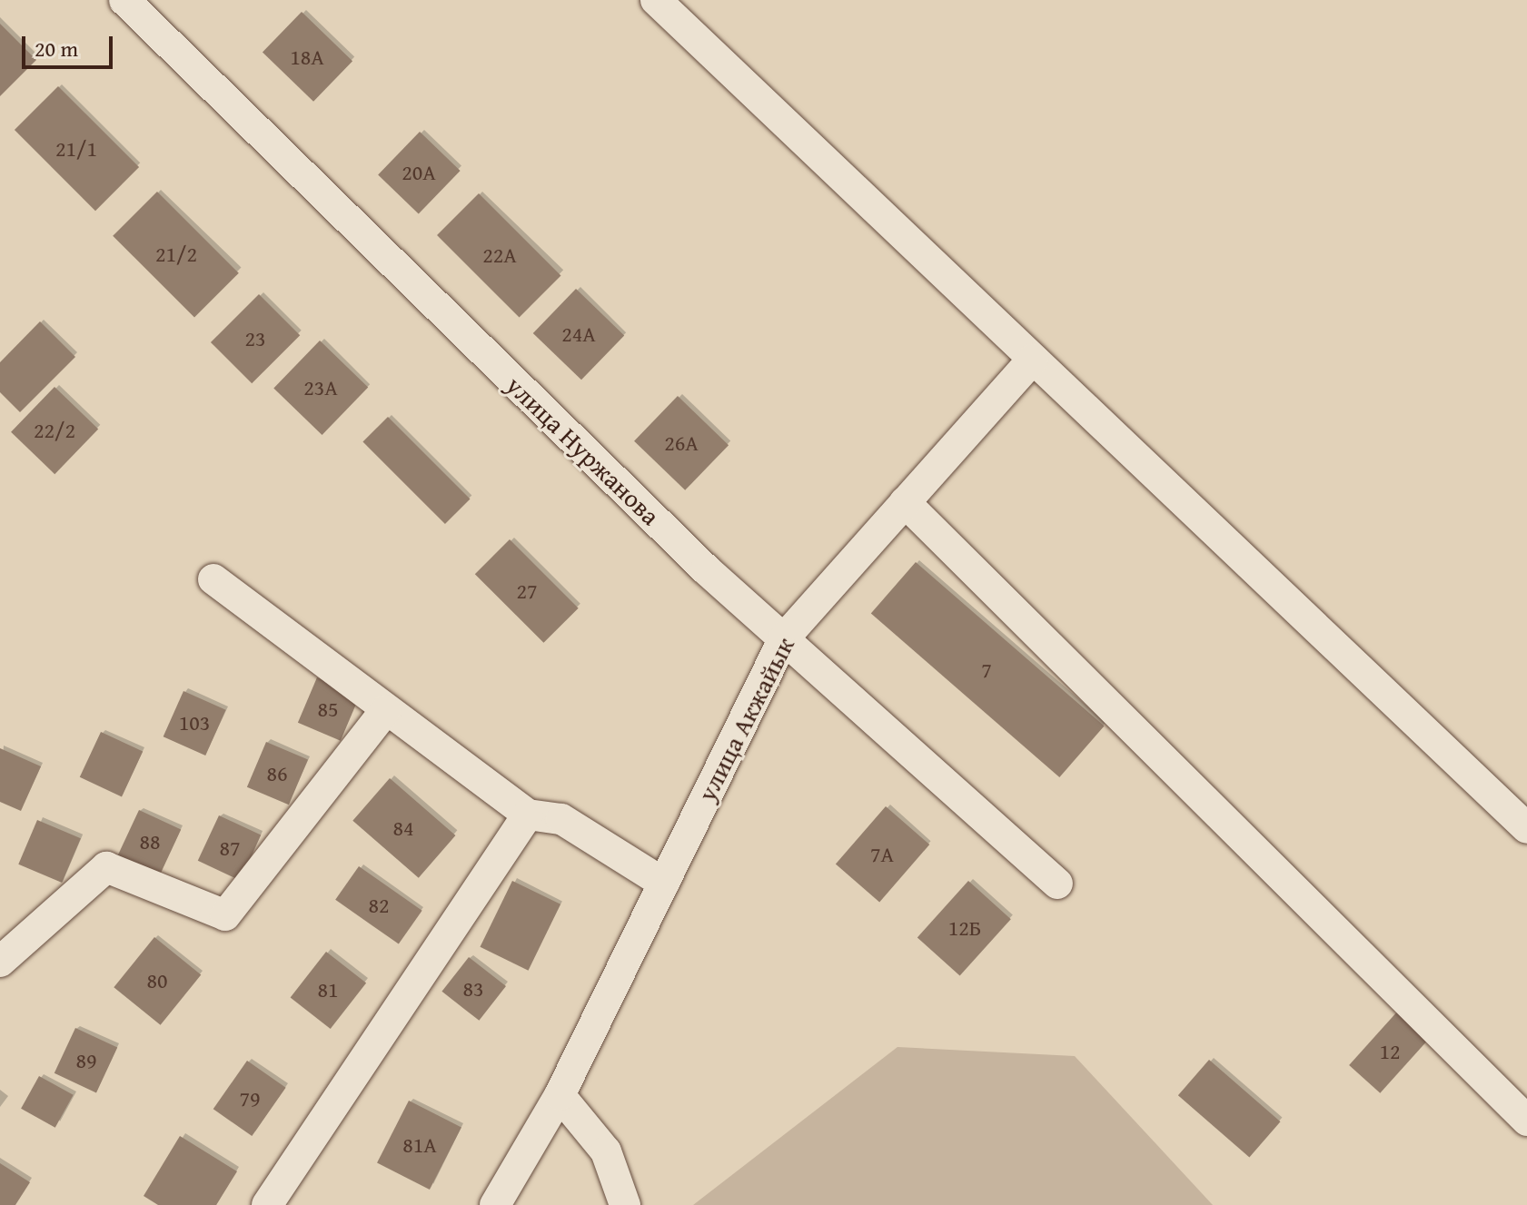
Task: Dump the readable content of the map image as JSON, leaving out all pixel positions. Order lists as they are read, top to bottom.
{
  "streets": {
    "street": ["улица Нуржанова", "улица Акжайык"]
  },
  "crossings": [
    ["улица Нуржанова", "улица Акжайык"]
  ],
  "house_numbers": [
    "18А",
    "21/1",
    "20А",
    "21/2",
    "22А",
    "24А",
    "23",
    "23А",
    "22/2",
    "26А",
    "27",
    "7",
    "85",
    "103",
    "86",
    "84",
    "88",
    "87",
    "7А",
    "82",
    "12Б",
    "80",
    "83",
    "81",
    "12",
    "89",
    "79",
    "81А"
  ],
  "scale_bar": "20 m"
}
